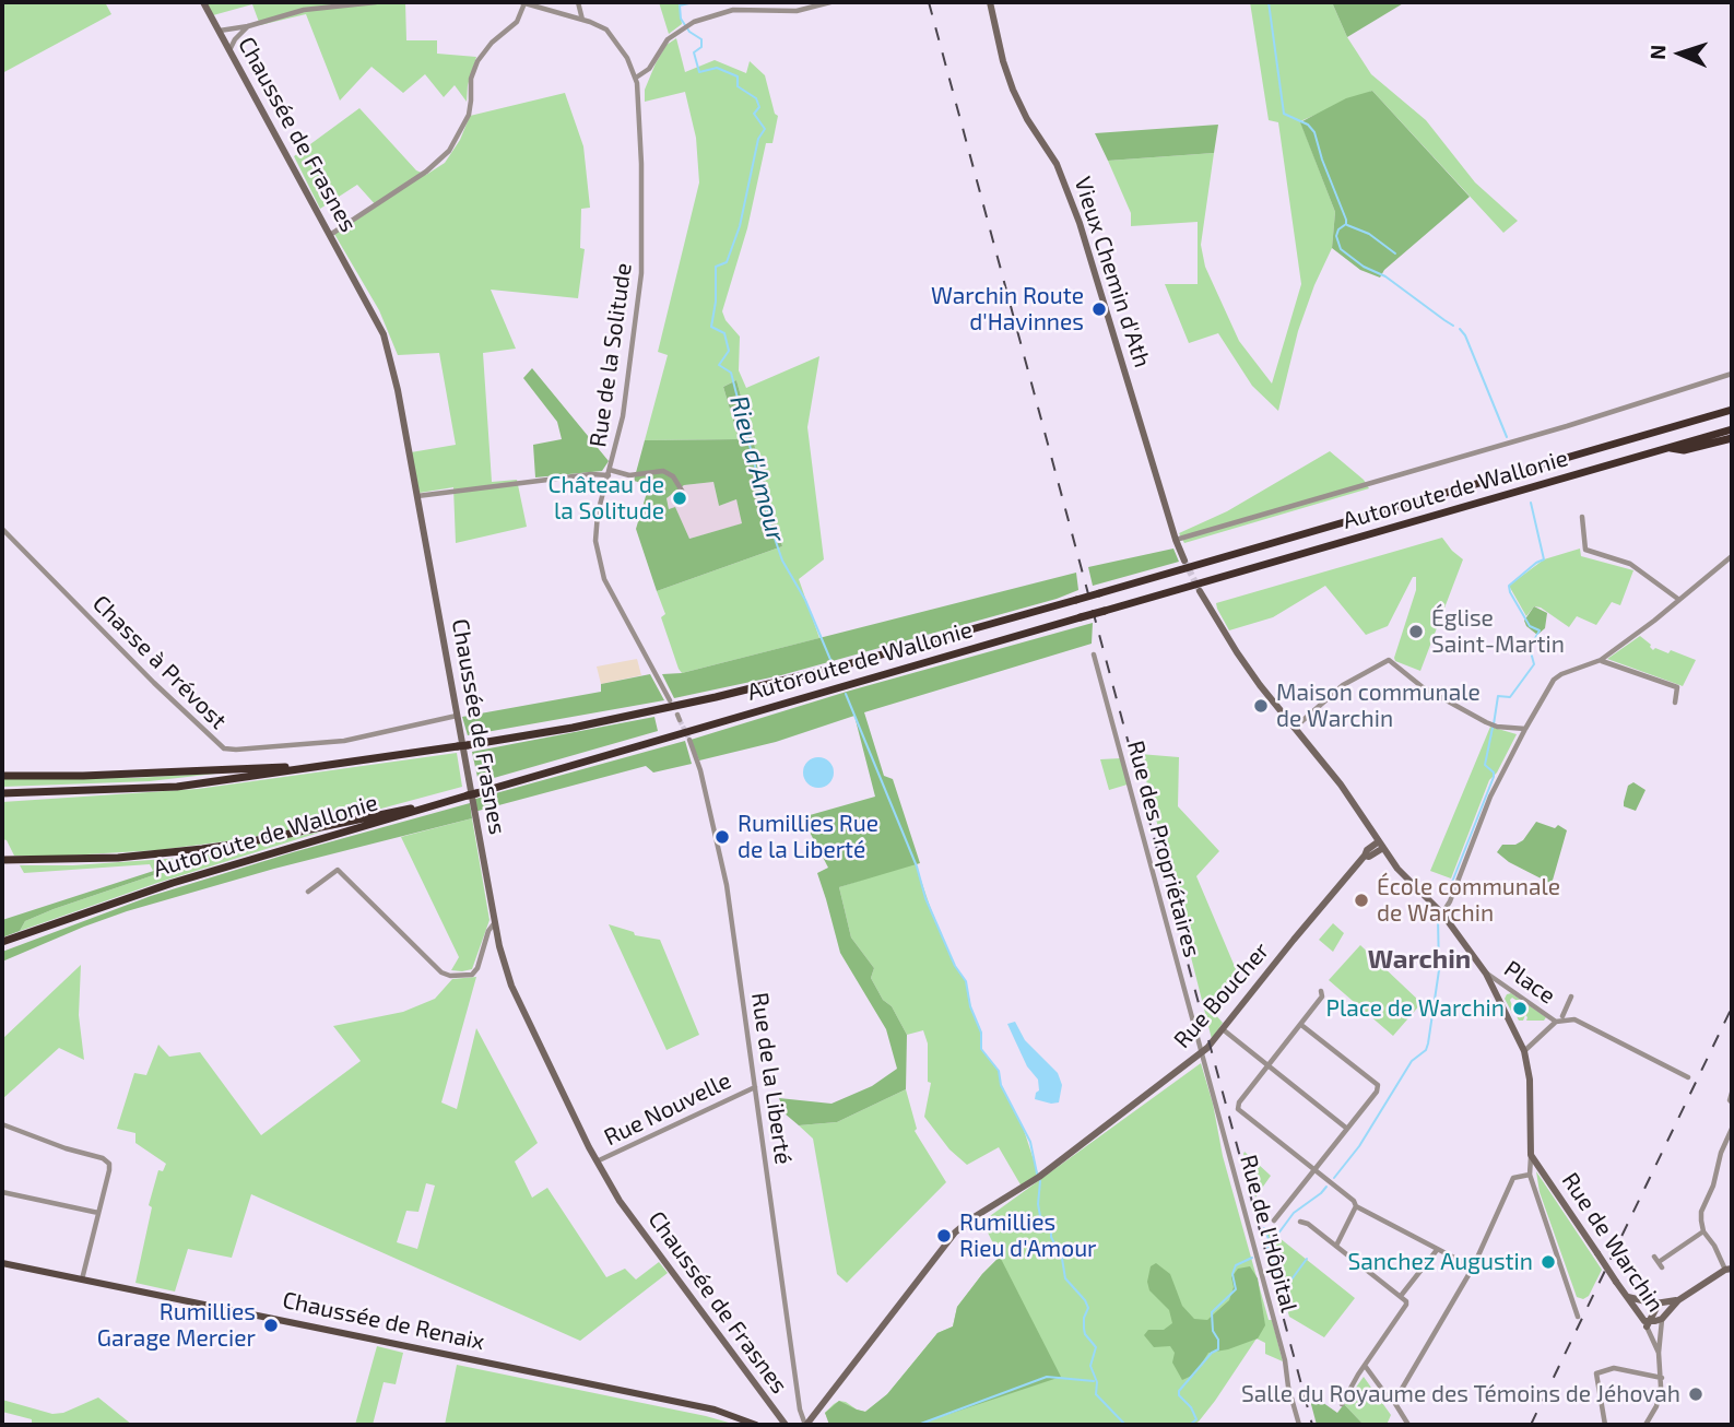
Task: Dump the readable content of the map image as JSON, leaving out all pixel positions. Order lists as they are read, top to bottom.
{
  "streets": {
    "highway": ["Autoroute de Wallonie"],
    "main road": ["Chaussée de Renaix"],
    "street": [
      "Chaussée de Frasnes",
      "Vieux Chemin d'Ath",
      "Rue de la Solitude",
      "Chasse à Prévost",
      "Rue des Propriétaires",
      "Place",
      "Rue Boucher",
      "Rue de la Liberté",
      "Rue Nouvelle",
      "Rue de l'Hôpital",
      "Rue de Warchin"
    ]
  },
  "crossings": [
    ["Chaussée de Frasnes", "Chasse à Prévost"],
    ["Chaussée de Frasnes", "Rue Nouvelle"],
    ["Rue des Propriétaires", "Rue Boucher"],
    ["Rue des Propriétaires", "Rue de l'Hôpital"],
    ["Rue Boucher", "Rue de la Liberté"],
    ["Rue Boucher", "Rue de l'Hôpital"],
    ["Rue de la Liberté", "Rue Nouvelle"]
  ],
  "districts": ["Warchin"],
  "water": ["Rieu d'Amour"],
  "places": [
    "Warchin Route d'Havinnes",
    "Château de la Solitude",
    "Église Saint-Martin",
    "Maison communale de Warchin",
    "Rumillies Rue de la Liberté",
    "École communale de Warchin",
    "Place de Warchin",
    "Rumillies Rieu d'Amour",
    "Sanchez Augustin",
    "Rumillies Garage Mercier",
    "Salle du Royaume des Témoins de Jéhovah"
  ],
  "north": "left"
}
